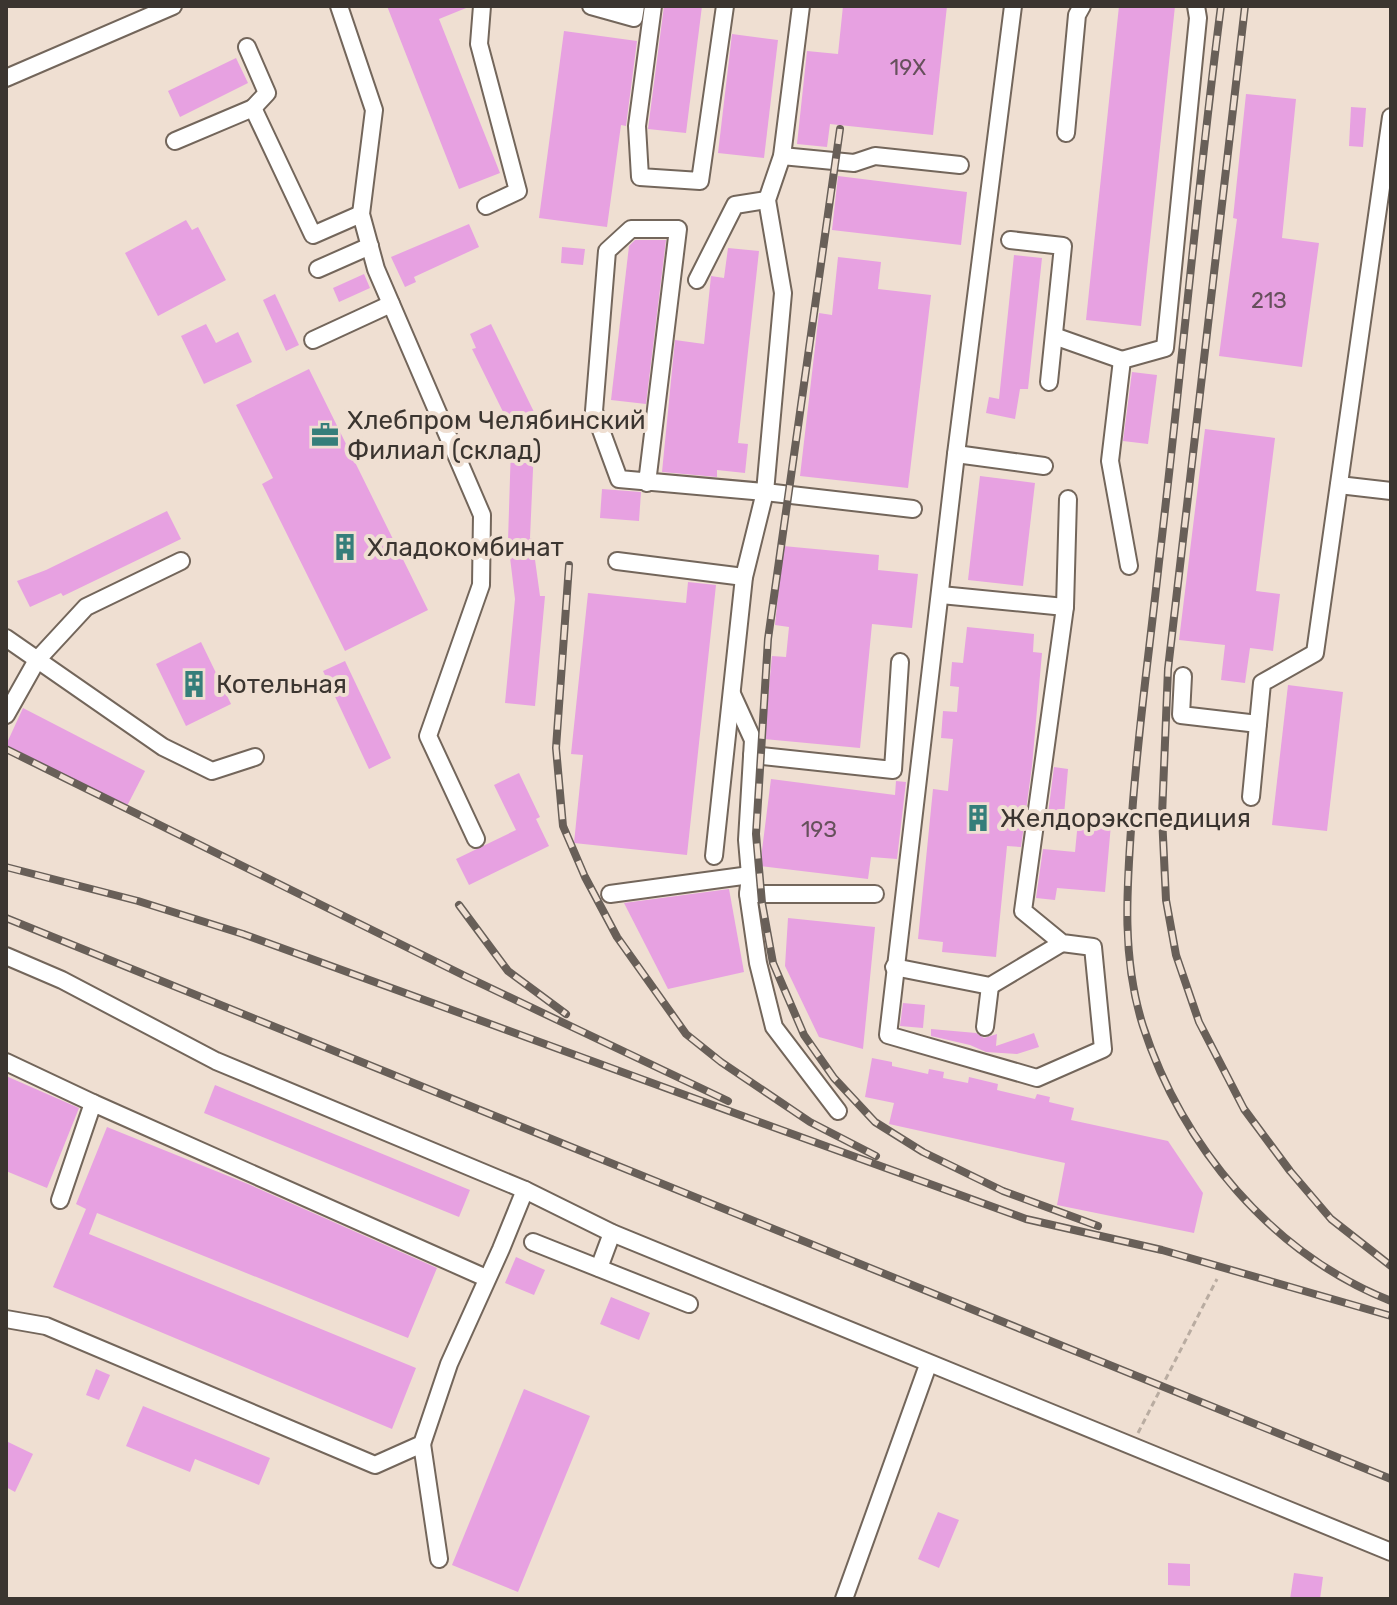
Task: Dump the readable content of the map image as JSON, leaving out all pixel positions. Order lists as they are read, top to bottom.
{
  "places": {
    "office": ["Хлебпром Челябинский Филиал (склад)"],
    "building": ["Хладокомбинат", "Котельная", "Желдорэкспедиция"]
  },
  "house_numbers": ["19Х", "21З", "19З"]
}
